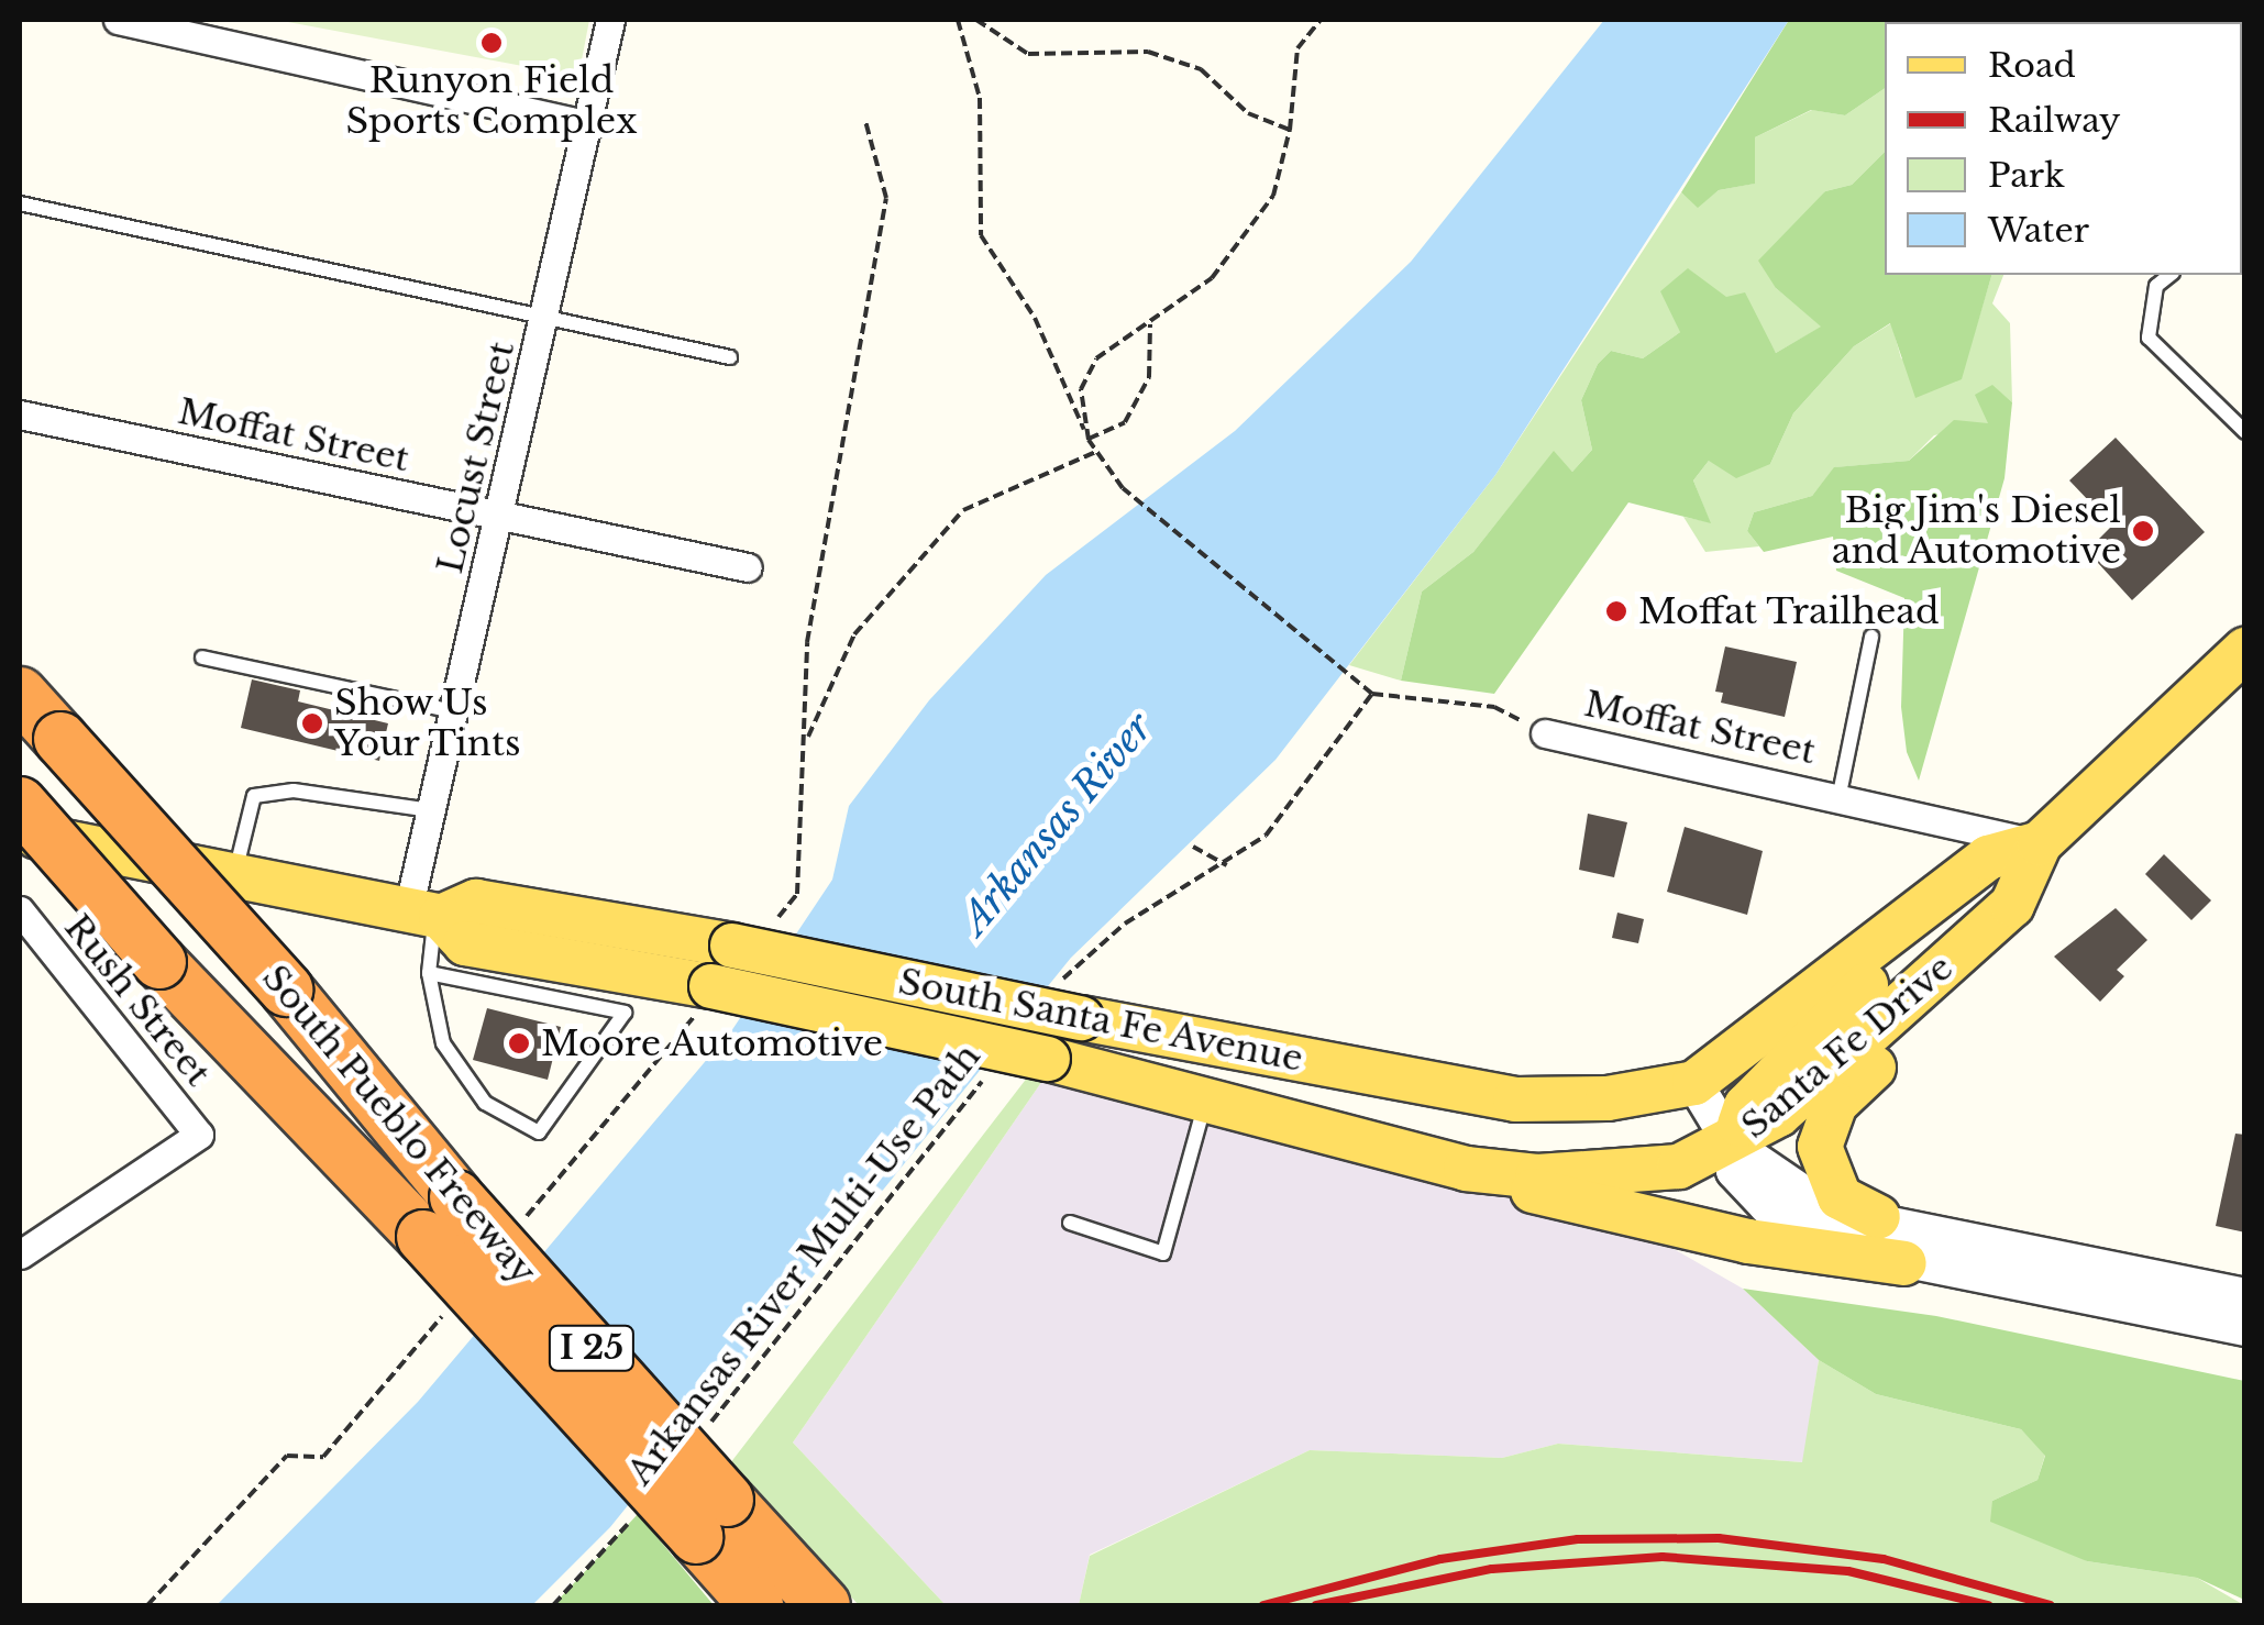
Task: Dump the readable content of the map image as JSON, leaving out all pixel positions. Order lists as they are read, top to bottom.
{
  "streets": {
    "highway": ["South Pueblo Freeway", "I 25"],
    "main road": ["South Santa Fe Avenue", "Santa Fe Drive"],
    "street": ["Moffat Street", "Locust Street", "Rush Street"],
    "path": ["Arkansas River Multi-Use Path"]
  },
  "crossings": [
    ["Moffat Street", "Locust Street"],
    ["Moffat Street", "Santa Fe Drive"],
    ["Locust Street", "South Santa Fe Avenue"],
    ["South Santa Fe Avenue", "Santa Fe Drive"]
  ],
  "water": ["Arkansas River"],
  "places": [
    "Runyon Field Sports Complex",
    "Big Jim's Diesel and Automotive",
    "Moffat Trailhead",
    "Show Us Your Tints",
    "Moore Automotive"
  ],
  "legend": [
    "Road",
    "Railway",
    "Park",
    "Water"
  ]
}
